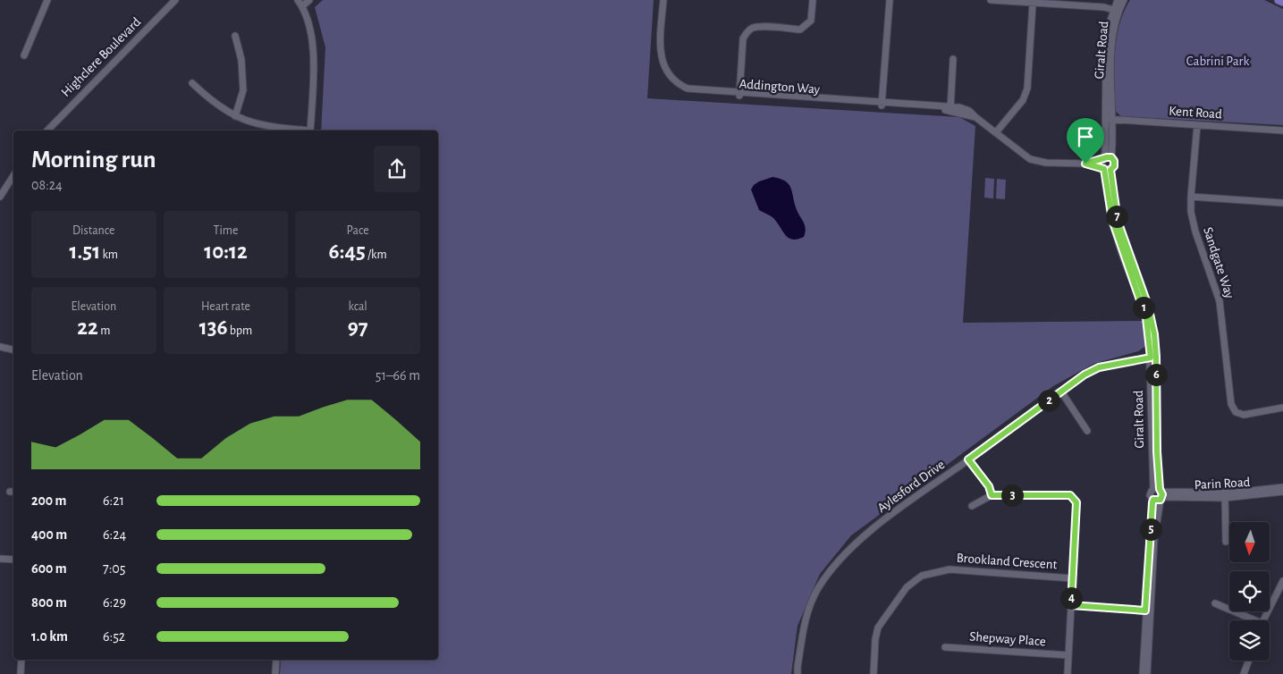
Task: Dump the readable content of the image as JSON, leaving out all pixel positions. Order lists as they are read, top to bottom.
{
  "streets": {
    "street": [
      "Giralt Road",
      "Highclere Boulevard",
      "Addington Way",
      "Kent Road",
      "Sandgate Way",
      "Parin Road",
      "Aylesford Drive",
      "Brookland Crescent",
      "Shepway Place"
    ]
  },
  "crossings": [
    ["Giralt Road", "Addington Way"],
    ["Giralt Road", "Kent Road"],
    ["Giralt Road", "Parin Road"],
    ["Giralt Road", "Aylesford Drive"],
    ["Kent Road", "Sandgate Way"]
  ],
  "parks": ["Cabrini Park"],
  "north": "bottom",
  "page": {
    "heading": ["Morning run", "08:24"],
    "pins": [
      "7",
      "1",
      "6",
      "2",
      "3",
      "5",
      "4"
    ],
    "stats": [
      ["Distance", "1.51 km"],
      ["Time", "10:12"],
      ["Pace", "6:45 /km"],
      ["Elevation", "22 m"],
      ["Heart rate", "136 bpm"],
      ["kcal", "97"]
    ],
    "chart": ["Elevation", "51–66 m"],
    "list": [
      {
        "name": "200 m",
        "note": "6:21"
      },
      {
        "name": "400 m",
        "note": "6:24"
      },
      {
        "name": "600 m",
        "note": "7:05"
      },
      {
        "name": "800 m",
        "note": "6:29"
      },
      {
        "name": "1.0 km",
        "note": "6:52"
      }
    ]
  }
}
